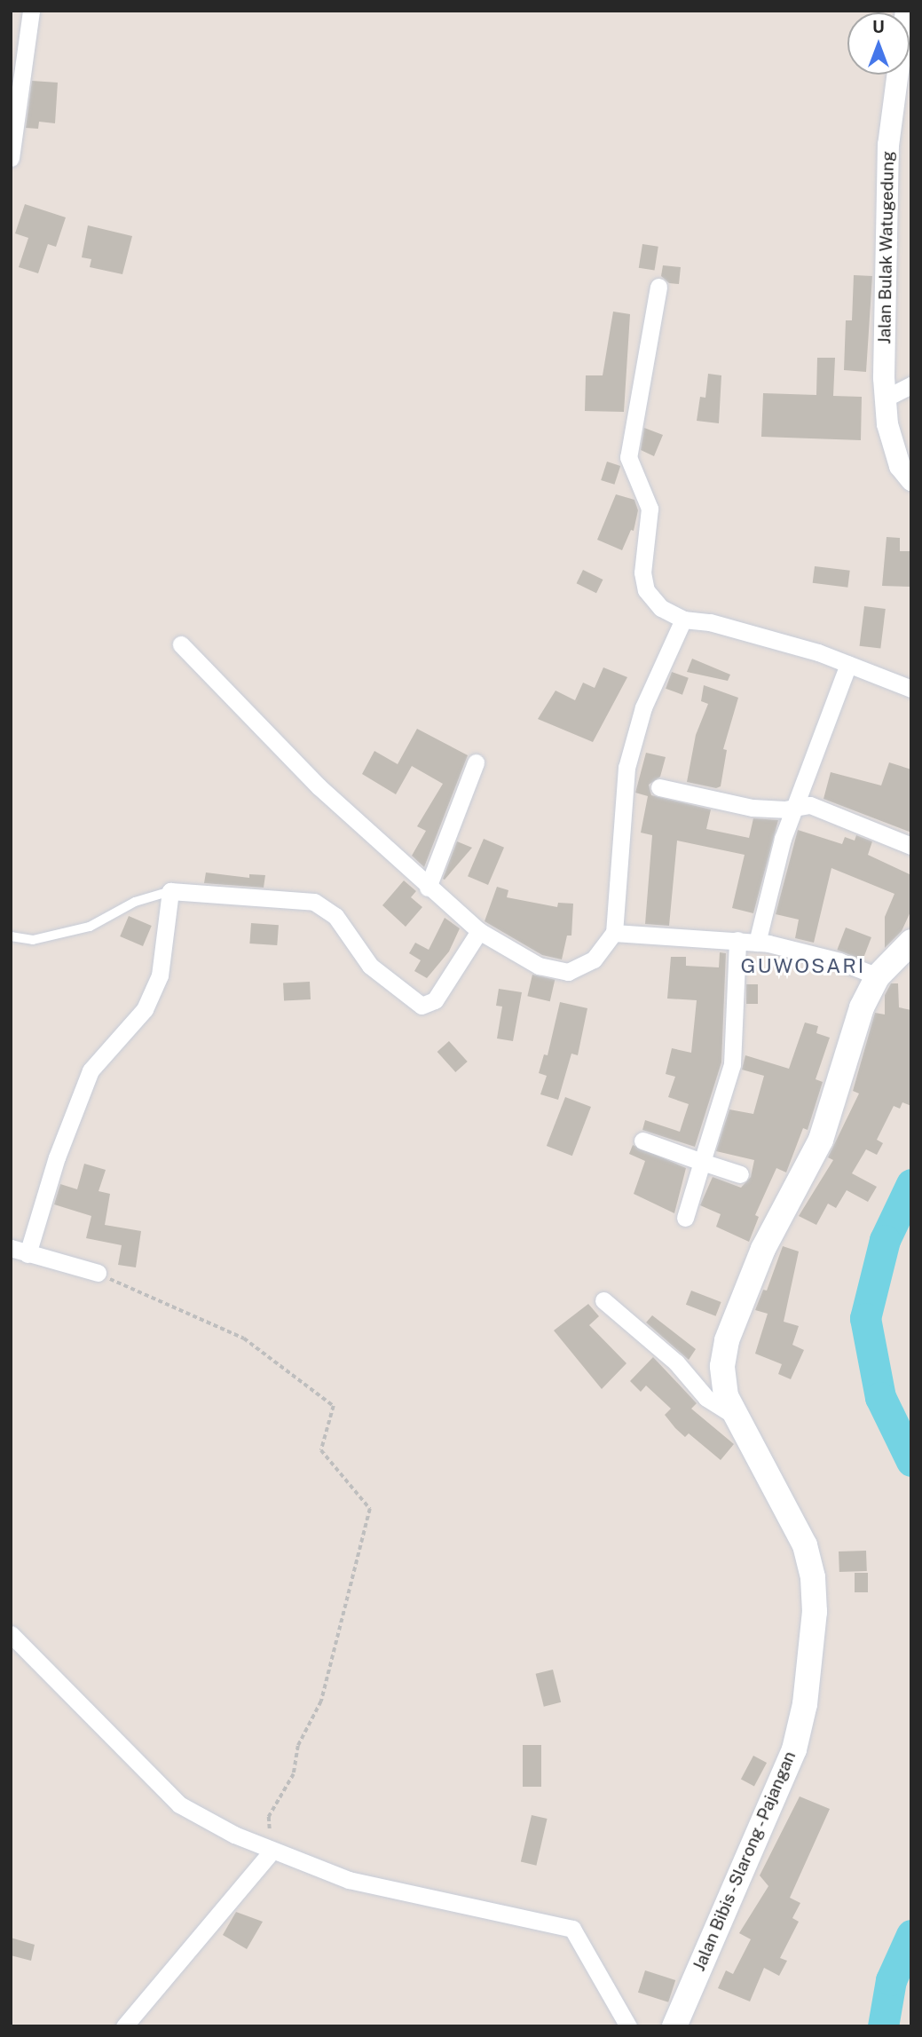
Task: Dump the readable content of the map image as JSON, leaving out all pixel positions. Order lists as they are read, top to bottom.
{
  "streets": {
    "main road": ["Jalan Bibis - Slarong - Pajangan"],
    "street": ["Jalan Bulak Watugedung"]
  },
  "districts": ["GUWOSARI"],
  "north": "top"
}
